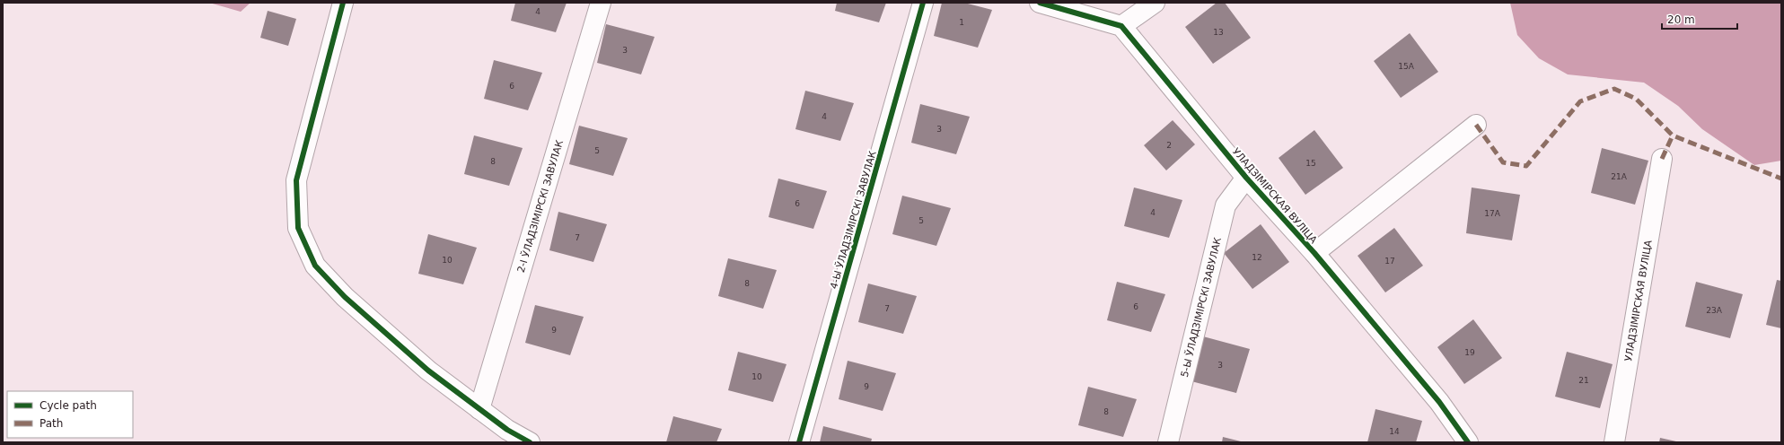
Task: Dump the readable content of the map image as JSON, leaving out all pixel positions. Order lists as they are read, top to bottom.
{
  "streets": {
    "street": [
      "УЛАДЗІМІРСКАЯ ВУЛІЦА",
      "2-І ЎЛАДЗІМІРСКІ ЗАВУЛАК",
      "4-Ы ЎЛАДЗІМІРСКІ ЗАВУЛАК",
      "5-Ы ЎЛАДЗІМІРСКІ ЗАВУЛАК"
    ]
  },
  "crossings": [
    ["УЛАДЗІМІРСКАЯ ВУЛІЦА", "5-Ы ЎЛАДЗІМІРСКІ ЗАВУЛАК"]
  ],
  "house_numbers": [
    "4",
    "1",
    "13",
    "3",
    "15А",
    "6",
    "4",
    "3",
    "2",
    "5",
    "8",
    "15",
    "21А",
    "6",
    "4",
    "17А",
    "5",
    "7",
    "12",
    "10",
    "17",
    "8",
    "6",
    "7",
    "23А",
    "9",
    "19",
    "3",
    "10",
    "21",
    "9",
    "8",
    "14"
  ],
  "legend": ["Cycle path", "Path"],
  "scale_bar": "20 m"
}
